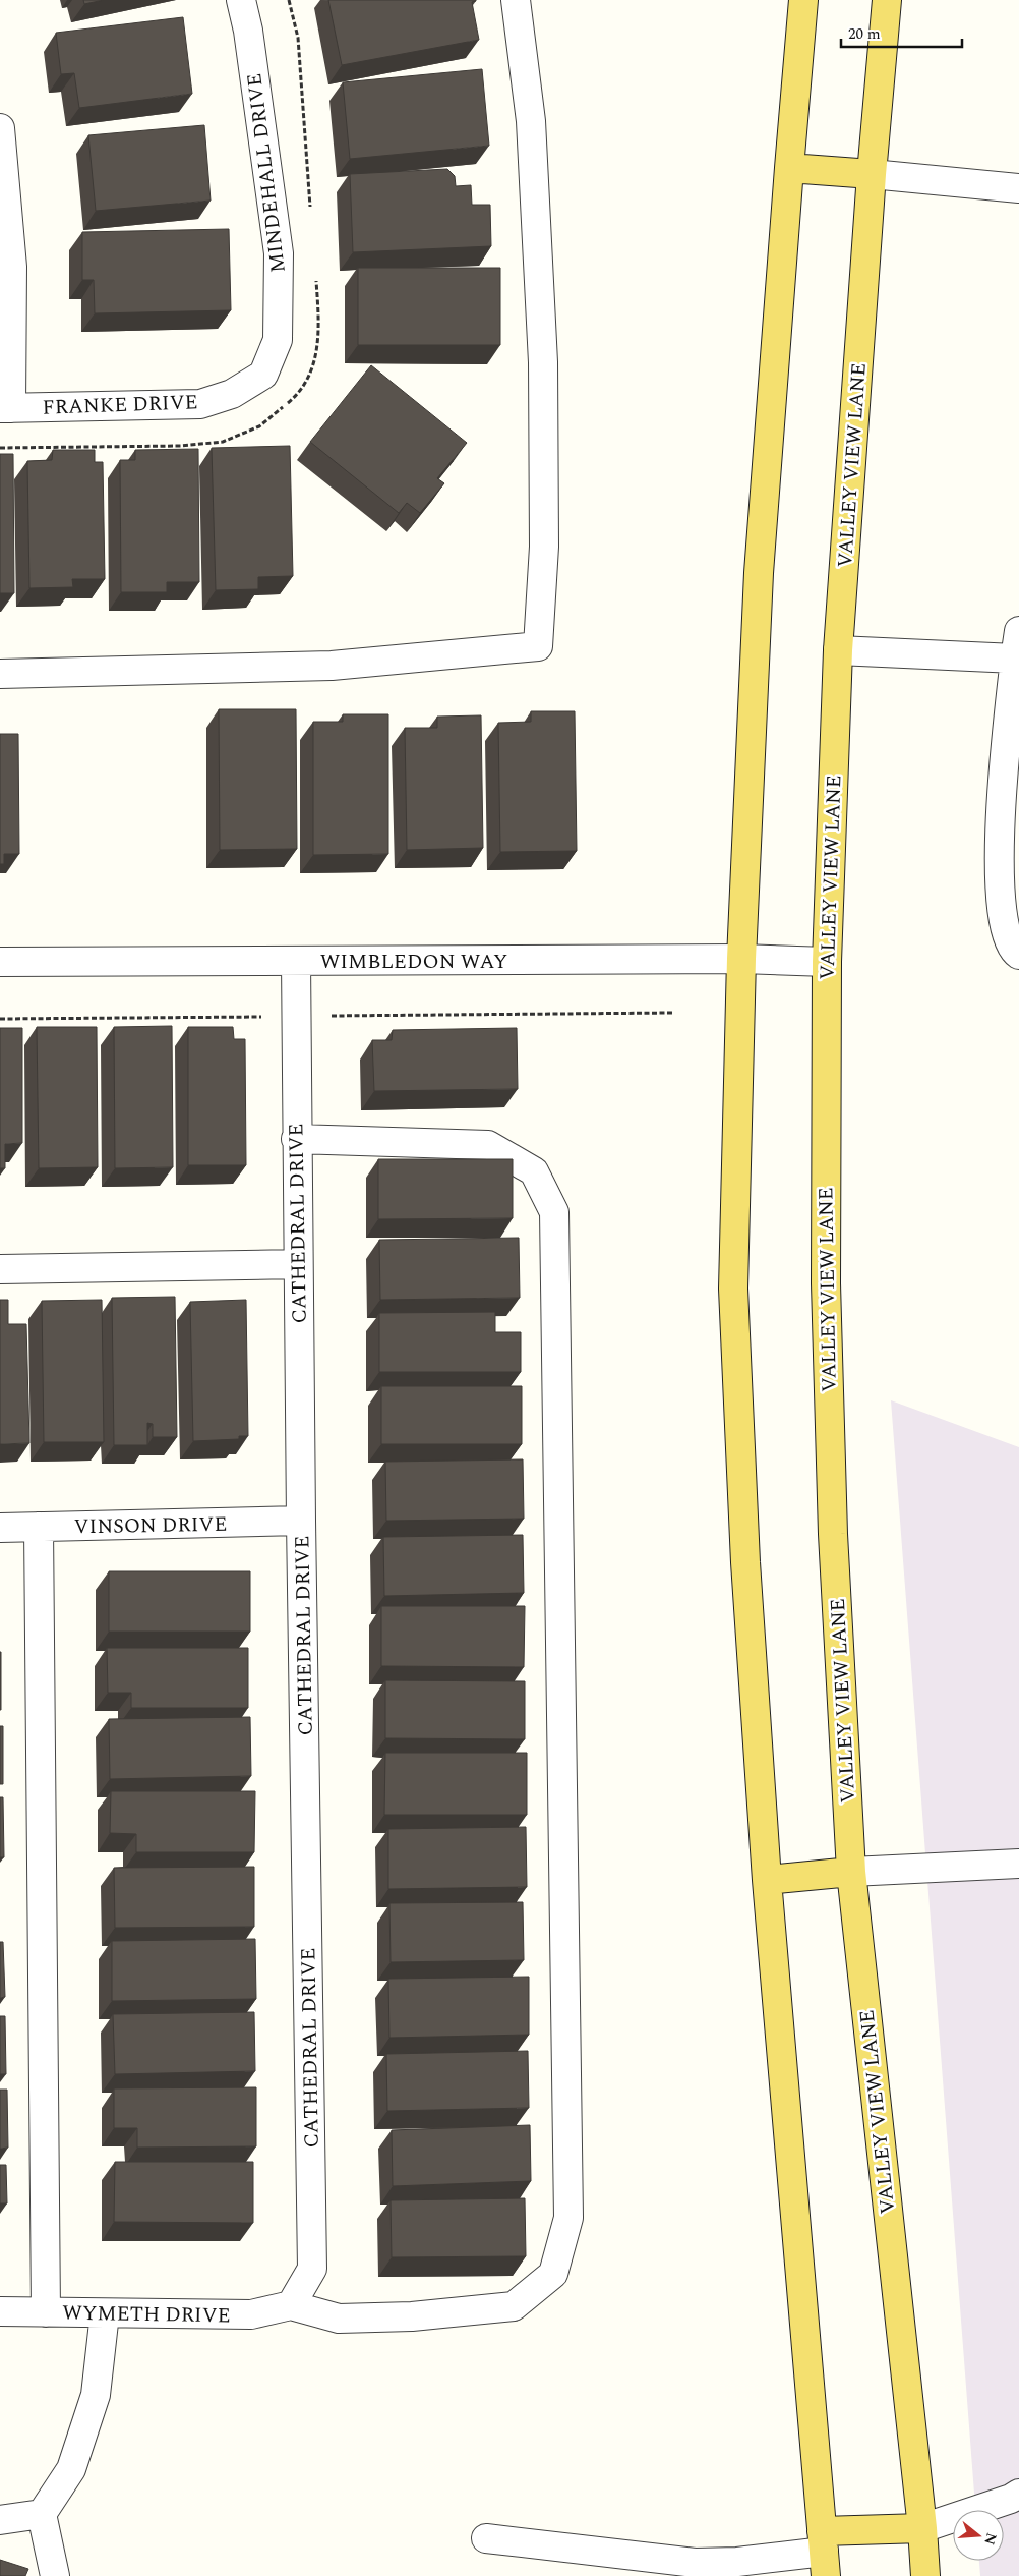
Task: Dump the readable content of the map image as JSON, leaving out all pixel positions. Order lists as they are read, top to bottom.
{
  "streets": {
    "main road": ["VALLEY VIEW LANE"],
    "street": [
      "MINDEHALL DRIVE",
      "FRANKE DRIVE",
      "WIMBLEDON WAY",
      "CATHEDRAL DRIVE",
      "VINSON DRIVE",
      "WYMETH DRIVE"
    ]
  },
  "crossings": [
    ["MINDEHALL DRIVE", "FRANKE DRIVE"],
    ["VALLEY VIEW LANE", "WIMBLEDON WAY"],
    ["WIMBLEDON WAY", "CATHEDRAL DRIVE"],
    ["CATHEDRAL DRIVE", "VINSON DRIVE"],
    ["CATHEDRAL DRIVE", "WYMETH DRIVE"]
  ],
  "scale_bar": "20 m",
  "north": "right"
}
